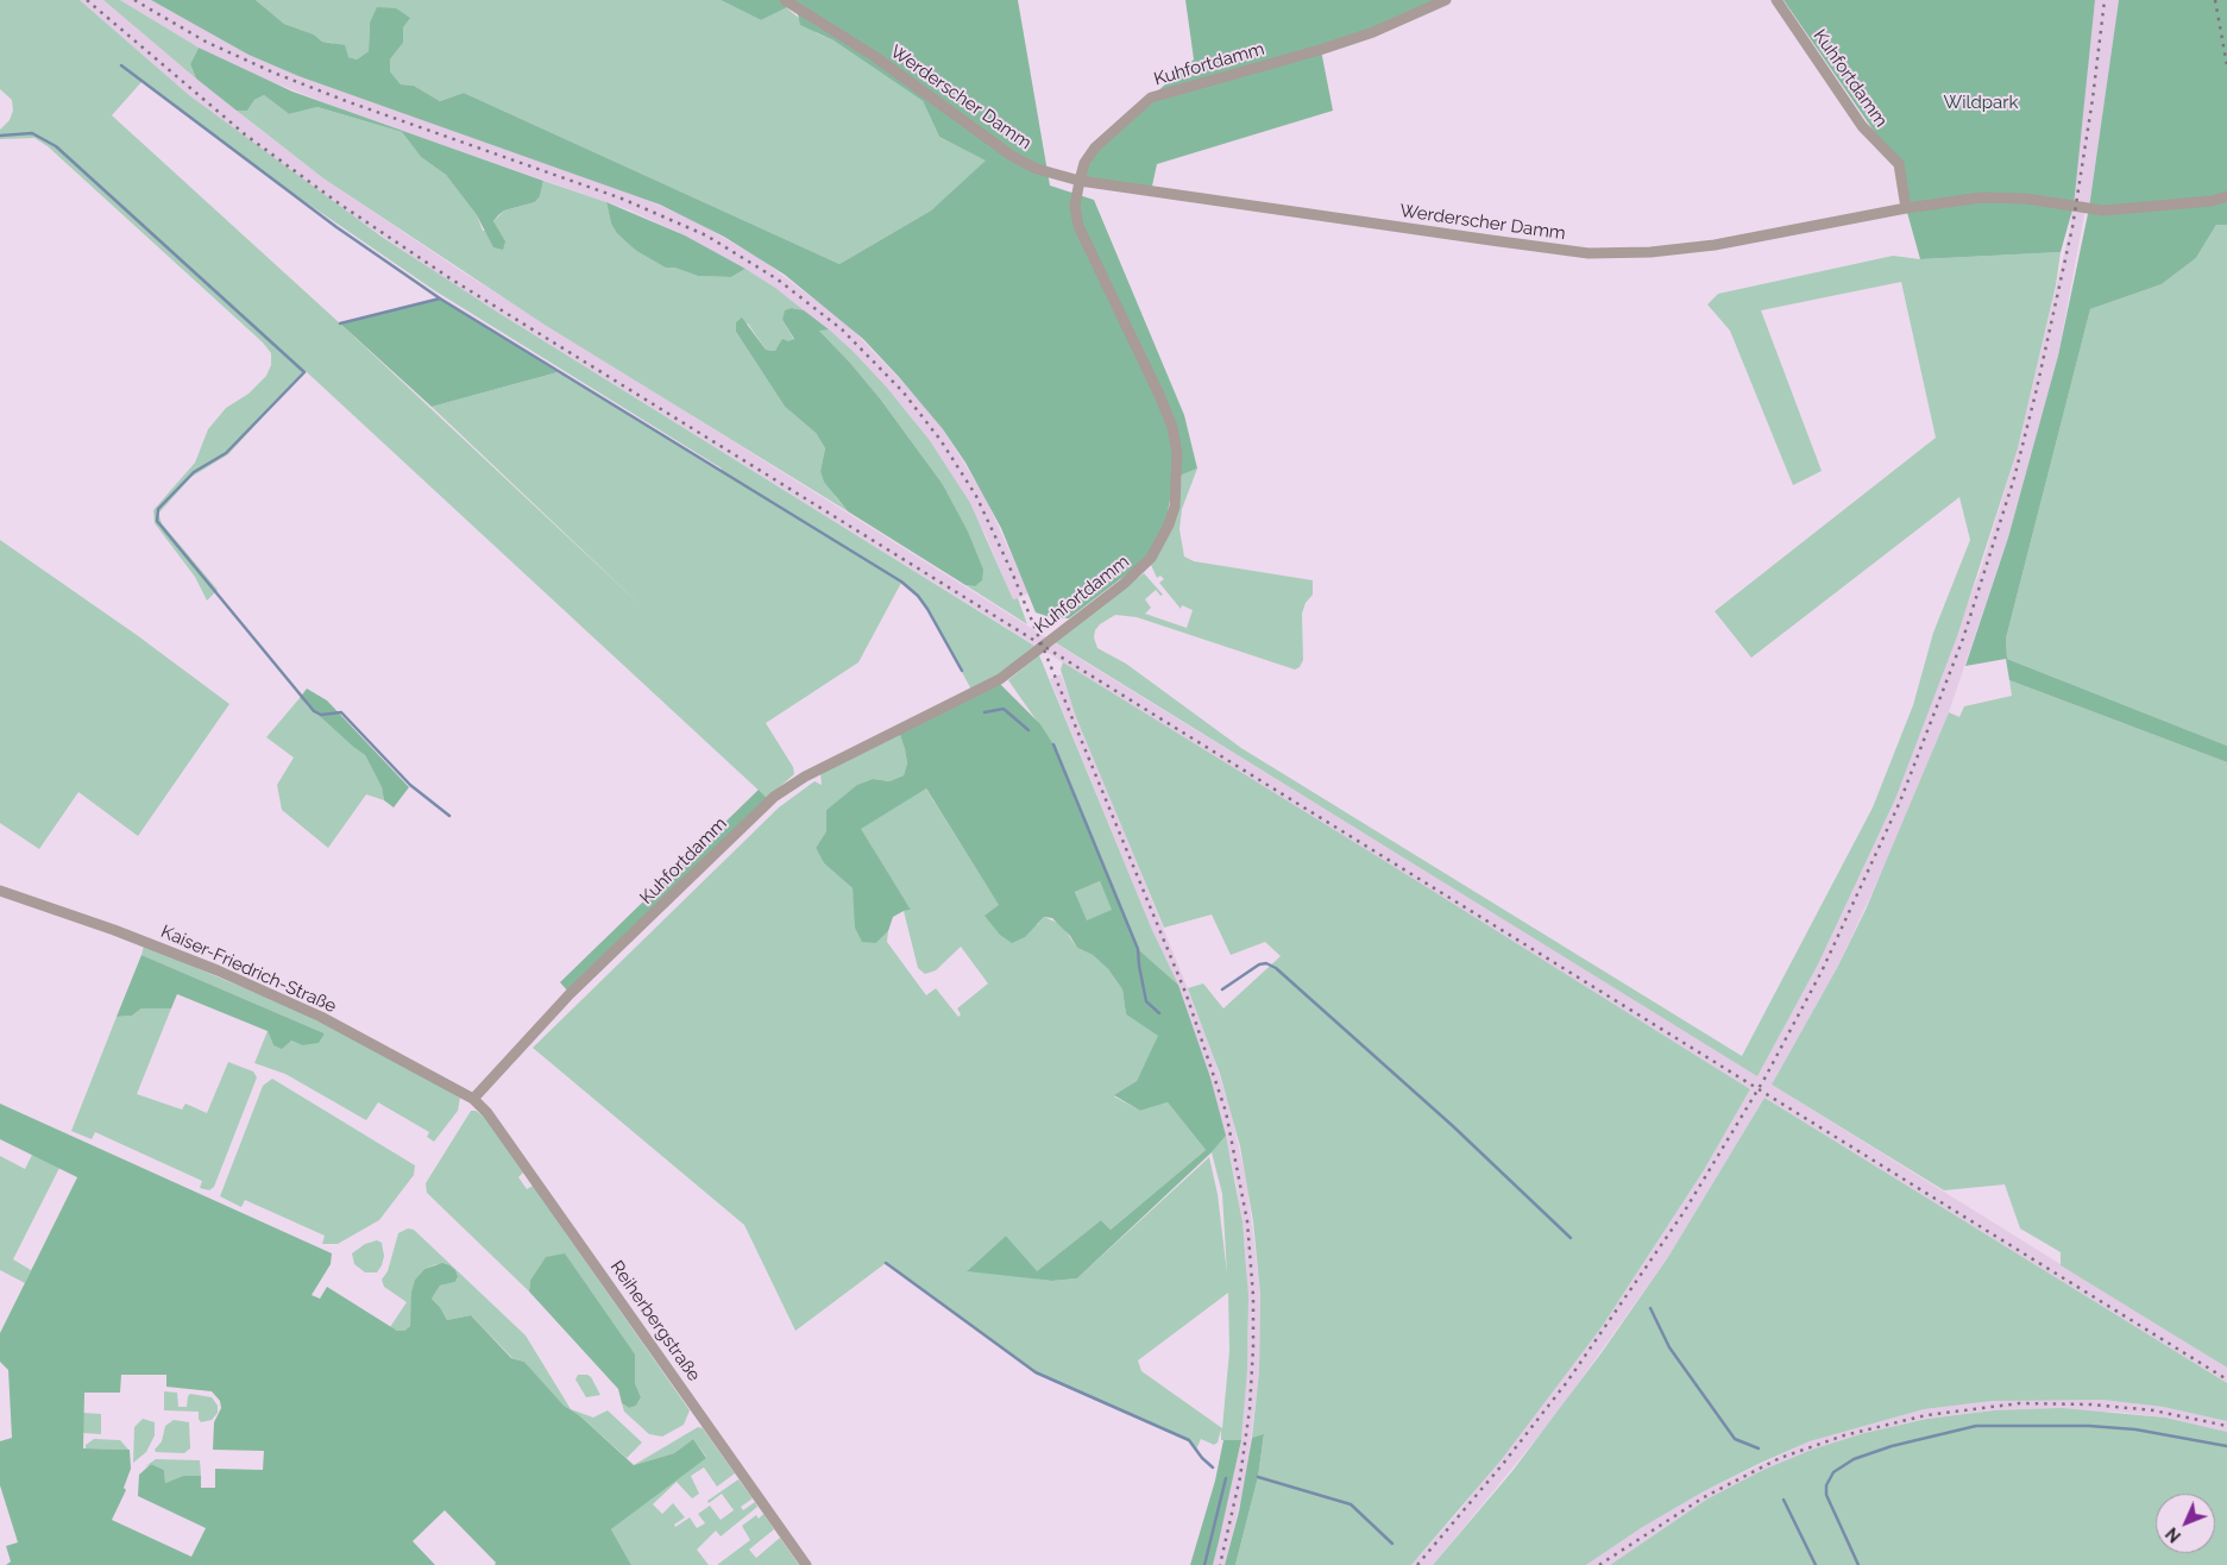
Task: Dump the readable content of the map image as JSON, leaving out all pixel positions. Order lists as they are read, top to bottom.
{
  "streets": {
    "street": [
      "Kuhfortdamm",
      "Werderscher Damm",
      "Kaiser-Friedrich-Straße",
      "Reiherbergstraße"
    ]
  },
  "crossings": [
    ["Kuhfortdamm", "Werderscher Damm"],
    ["Kuhfortdamm", "Kaiser-Friedrich-Straße"],
    ["Kuhfortdamm", "Reiherbergstraße"],
    ["Kaiser-Friedrich-Straße", "Reiherbergstraße"]
  ],
  "parks": ["Wildpark"],
  "north": "bottom left"
}
